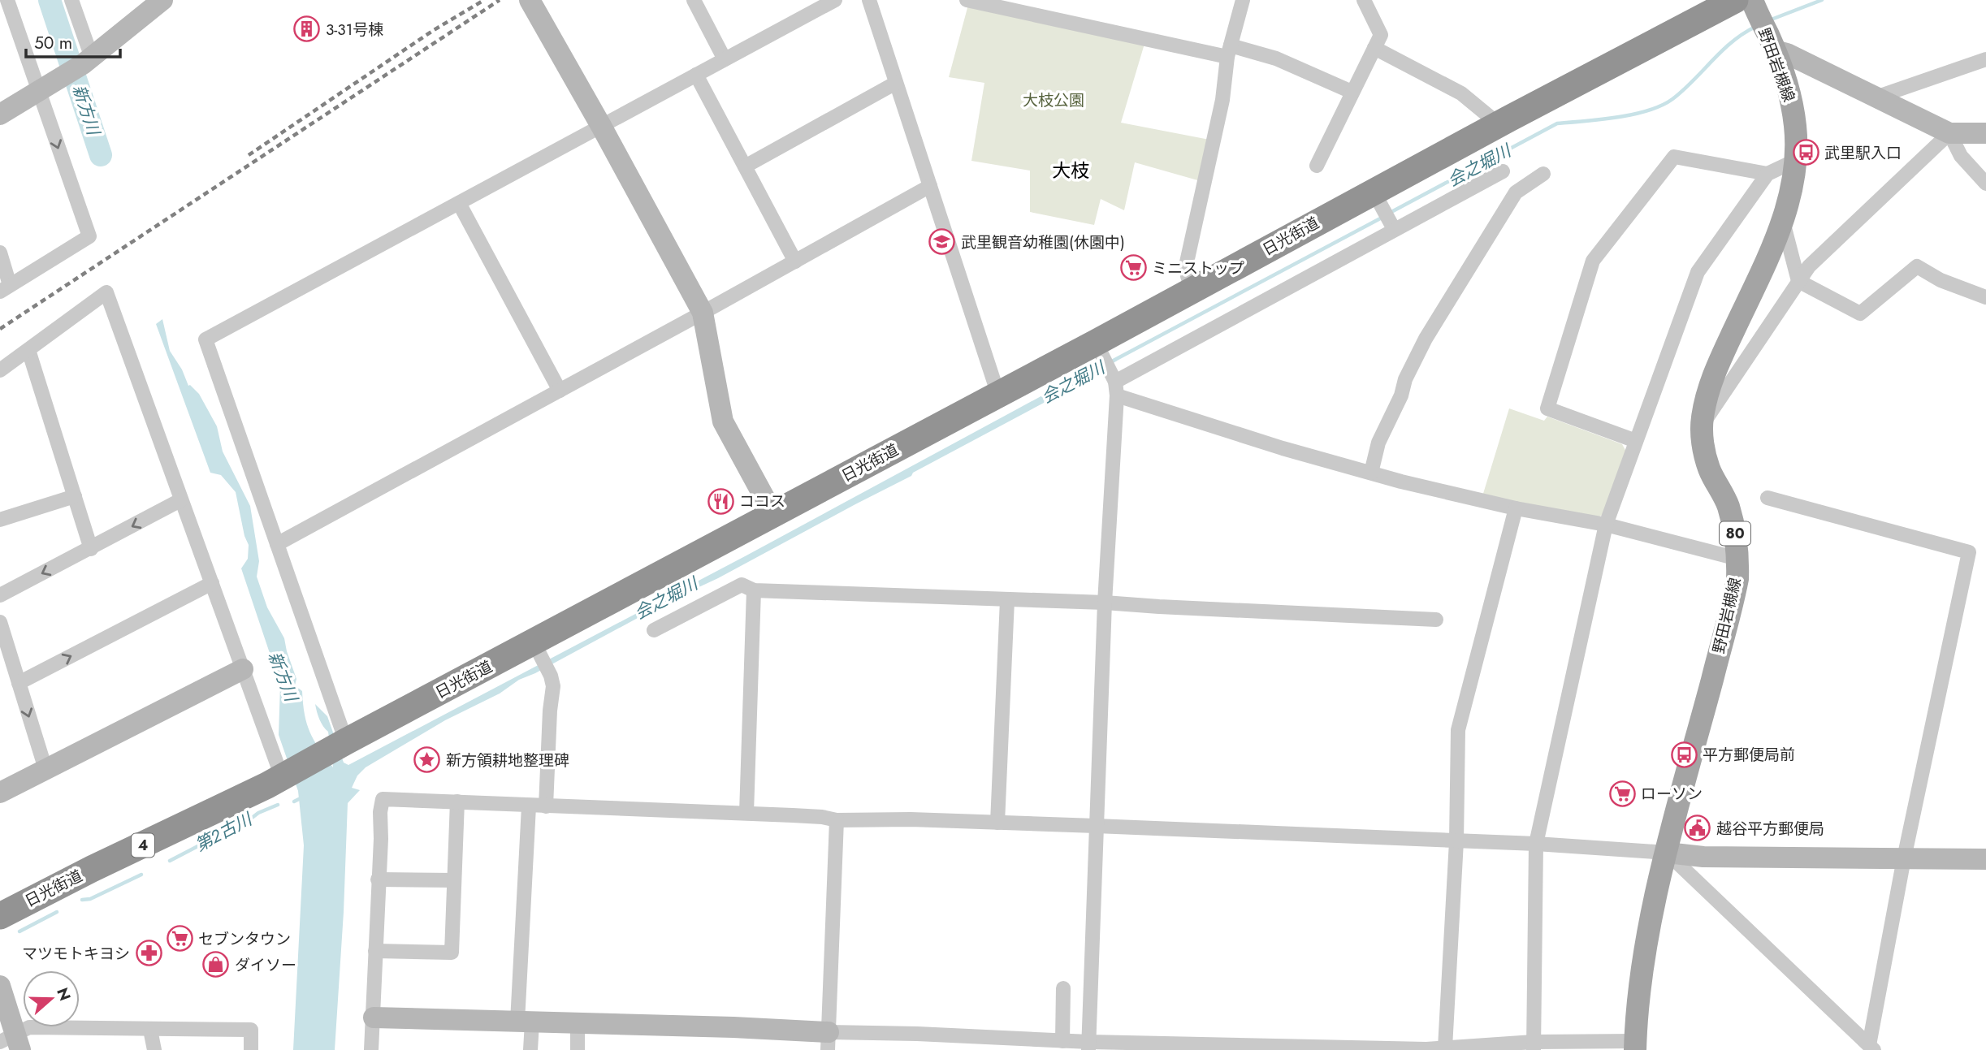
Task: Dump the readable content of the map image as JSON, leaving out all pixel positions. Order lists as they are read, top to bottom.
{
  "streets": {
    "highway": ["日光街道", "4"],
    "main road": ["野田岩槻線", "80"]
  },
  "districts": ["大枝"],
  "water": ["新方川", "会之堀川", "第２古川"],
  "parks": ["大枝公園"],
  "places": {
    "building": ["3-31号棟"],
    "bus stop": ["武里駅入口", "平方郵便局前"],
    "school or university": ["武里観音幼稚園(休園中)"],
    "supermarket": ["ミニストップ", "ローソン", "セブンタウン"],
    "restaurant": ["ココス"],
    "place": ["新方領耕地整理碑"],
    "public building": ["越谷平方郵便局"],
    "pharmacy": ["マツモトキヨシ"],
    "shop": ["ダイソー"]
  },
  "scale_bar": "50 m",
  "north": "right"
}
